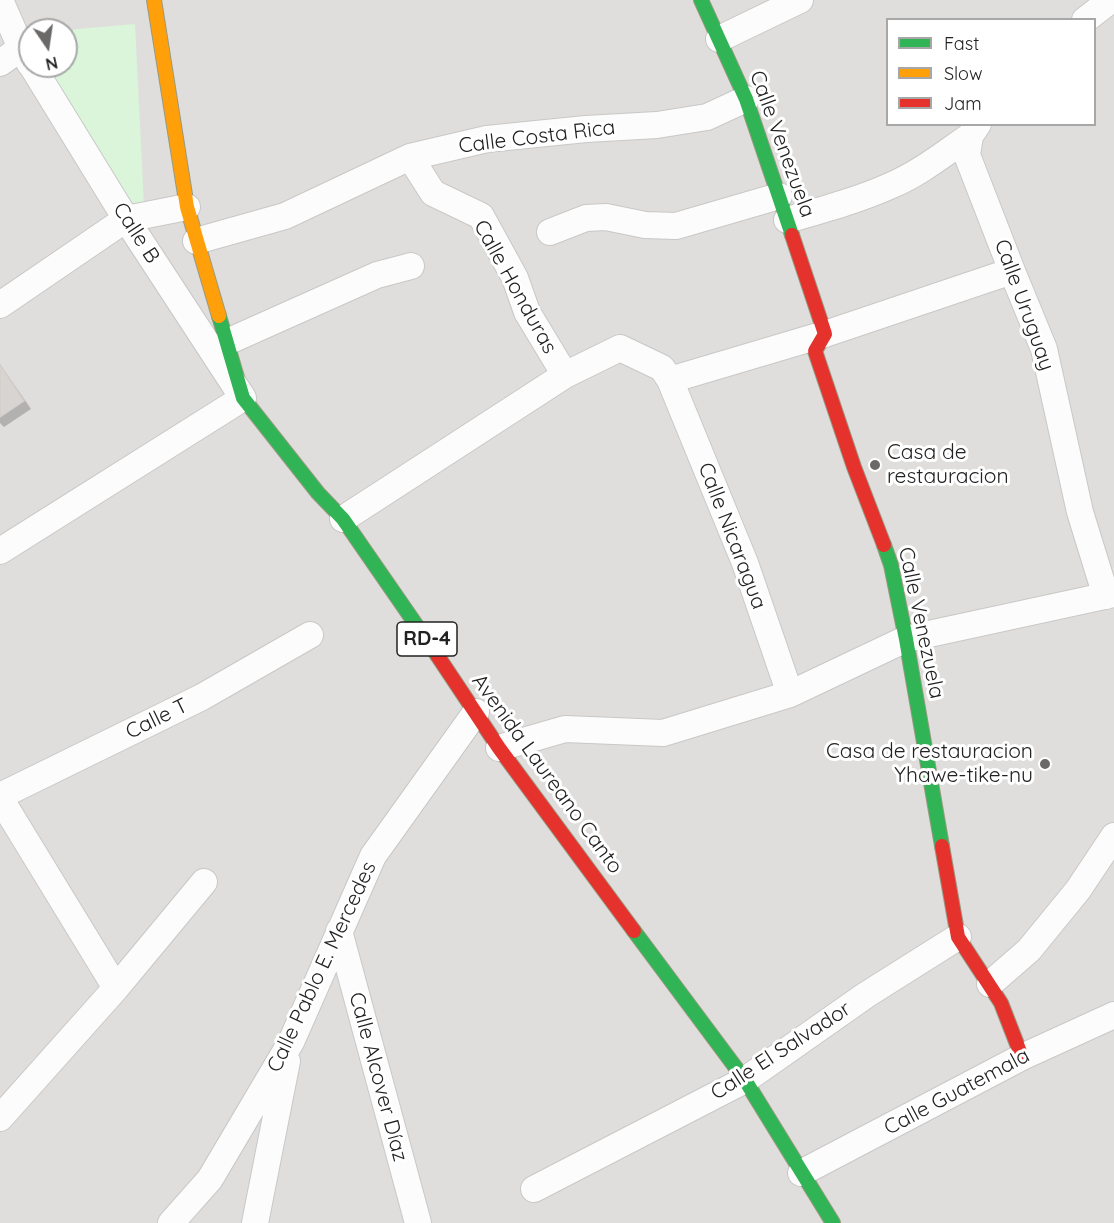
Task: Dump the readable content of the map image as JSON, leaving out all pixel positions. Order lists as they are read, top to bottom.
{
  "streets": {
    "main road": ["Calle Venezuela", "RD-4", "Avenida Laureano Canto"],
    "street": [
      "Calle Costa Rica",
      "Calle B",
      "Calle Honduras",
      "Calle Uruguay",
      "Calle Nicaragua",
      "Calle T",
      "Calle Pablo E. Mercedes",
      "Calle El Salvador",
      "Calle Alcover Díaz",
      "Calle Guatemala"
    ]
  },
  "crossings": [
    ["Calle Costa Rica", "Calle Venezuela"],
    ["Calle Costa Rica", "Calle Honduras"],
    ["Calle Costa Rica", "Avenida Laureano Canto"],
    ["Calle Venezuela", "Calle El Salvador"],
    ["Calle Venezuela", "Calle Guatemala"],
    ["Calle B", "Avenida Laureano Canto"],
    ["Avenida Laureano Canto", "Calle Pablo E. Mercedes"],
    ["Avenida Laureano Canto", "Calle El Salvador"],
    ["Avenida Laureano Canto", "Calle Guatemala"],
    ["Calle Pablo E. Mercedes", "Calle Alcover Díaz"]
  ],
  "places": ["Casa de restauracion", "Casa de restauracion Yhawe-tike-nu"],
  "legend": ["Fast", "Slow", "Jam"],
  "north": "bottom"
}
